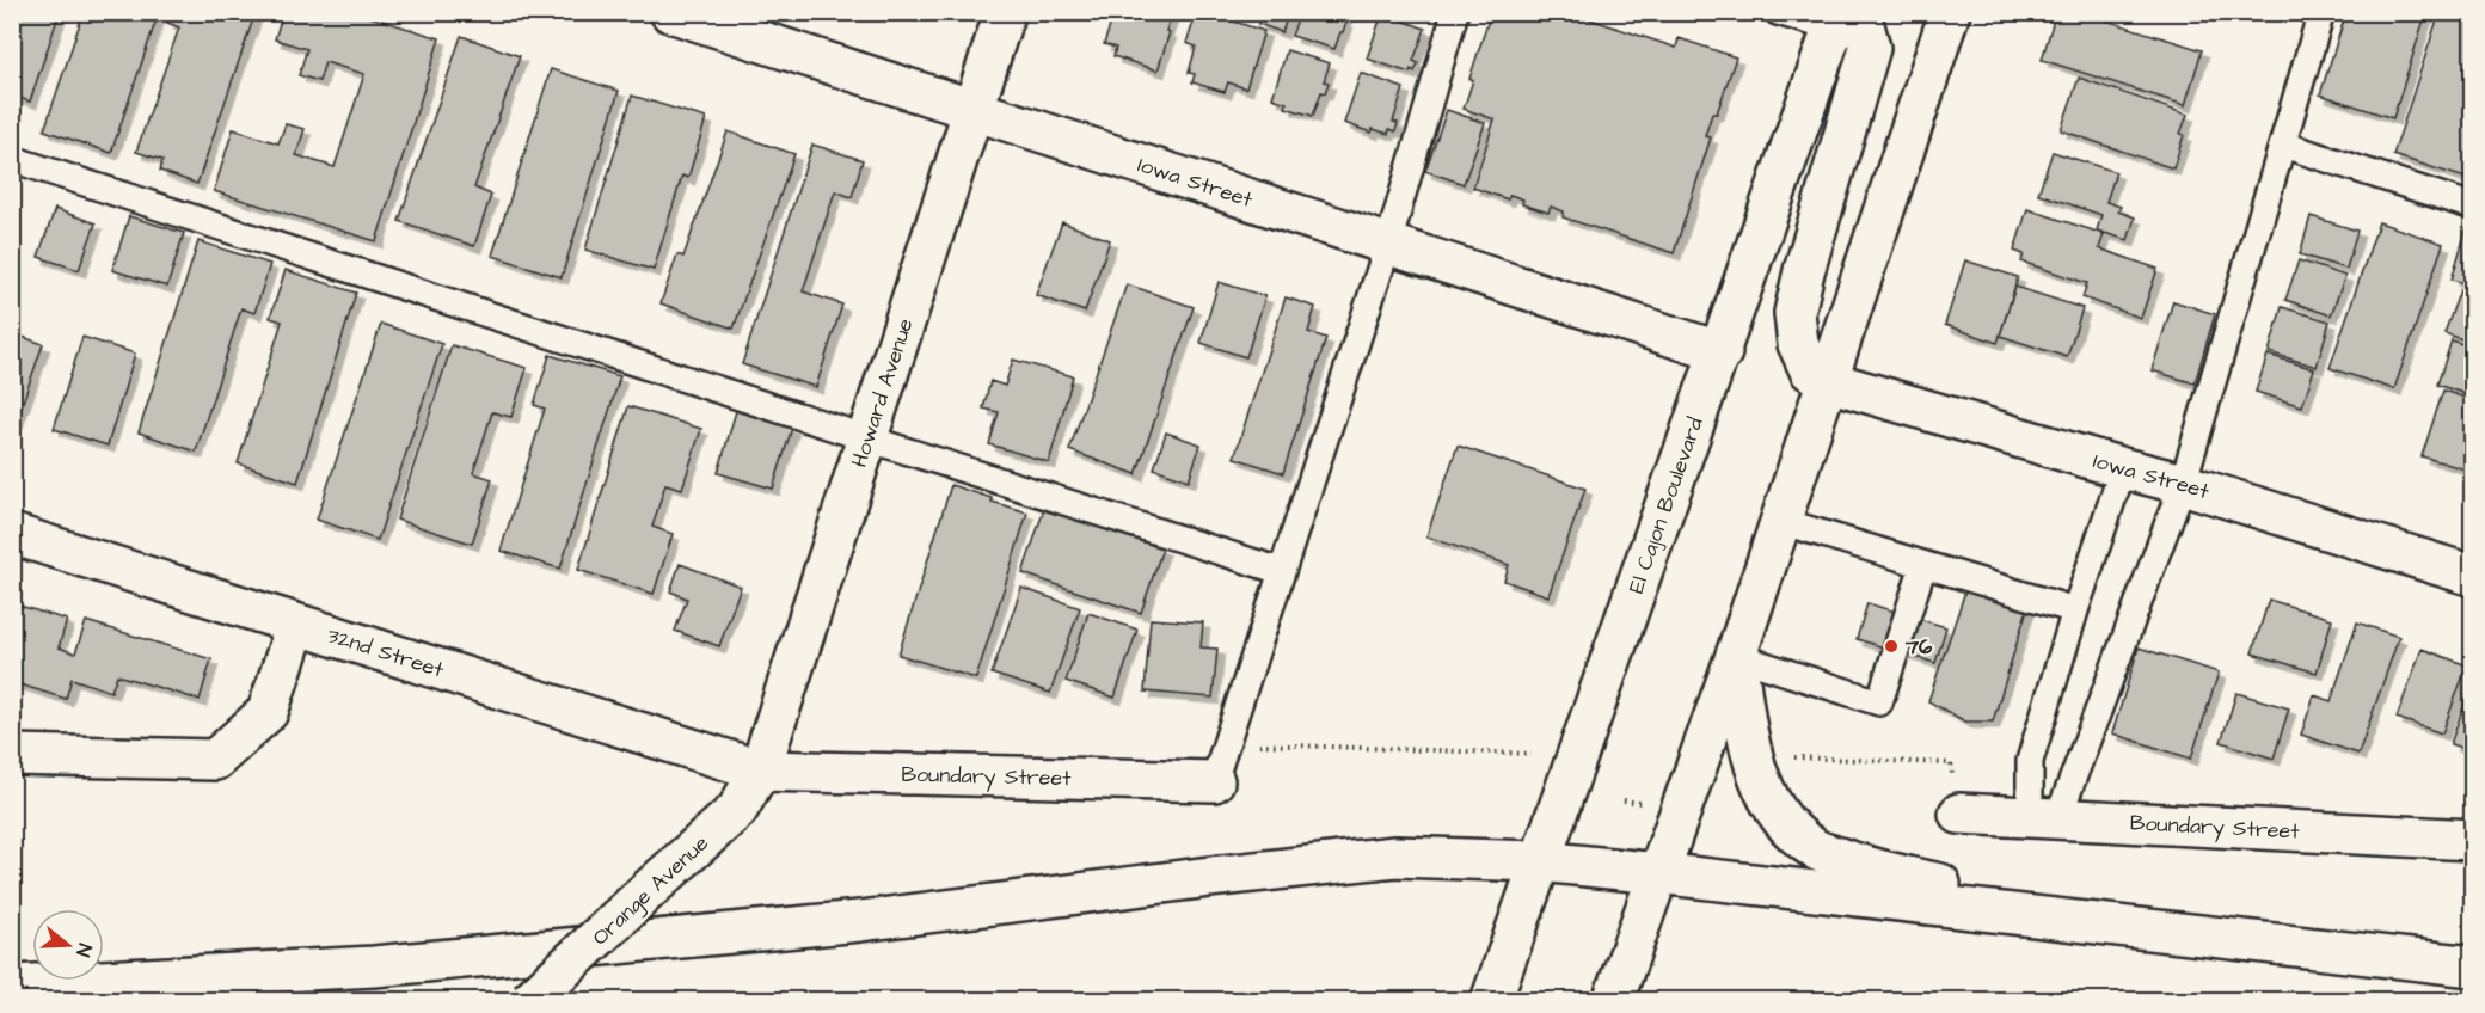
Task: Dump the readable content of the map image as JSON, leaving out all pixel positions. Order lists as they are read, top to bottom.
{
  "streets": {
    "main road": [
      "Iowa Street",
      "Howard Avenue",
      "El Cajon Boulevard",
      "32nd Street",
      "Boundary Street",
      "Orange Avenue"
    ]
  },
  "crossings": [
    ["Iowa Street", "Howard Avenue"],
    ["Iowa Street", "El Cajon Boulevard"],
    ["Howard Avenue", "32nd Street"],
    ["Howard Avenue", "Boundary Street"],
    ["Howard Avenue", "Orange Avenue"],
    ["32nd Street", "Boundary Street"],
    ["32nd Street", "Orange Avenue"],
    ["Boundary Street", "Orange Avenue"]
  ],
  "places": ["76"],
  "north": "right"
}
